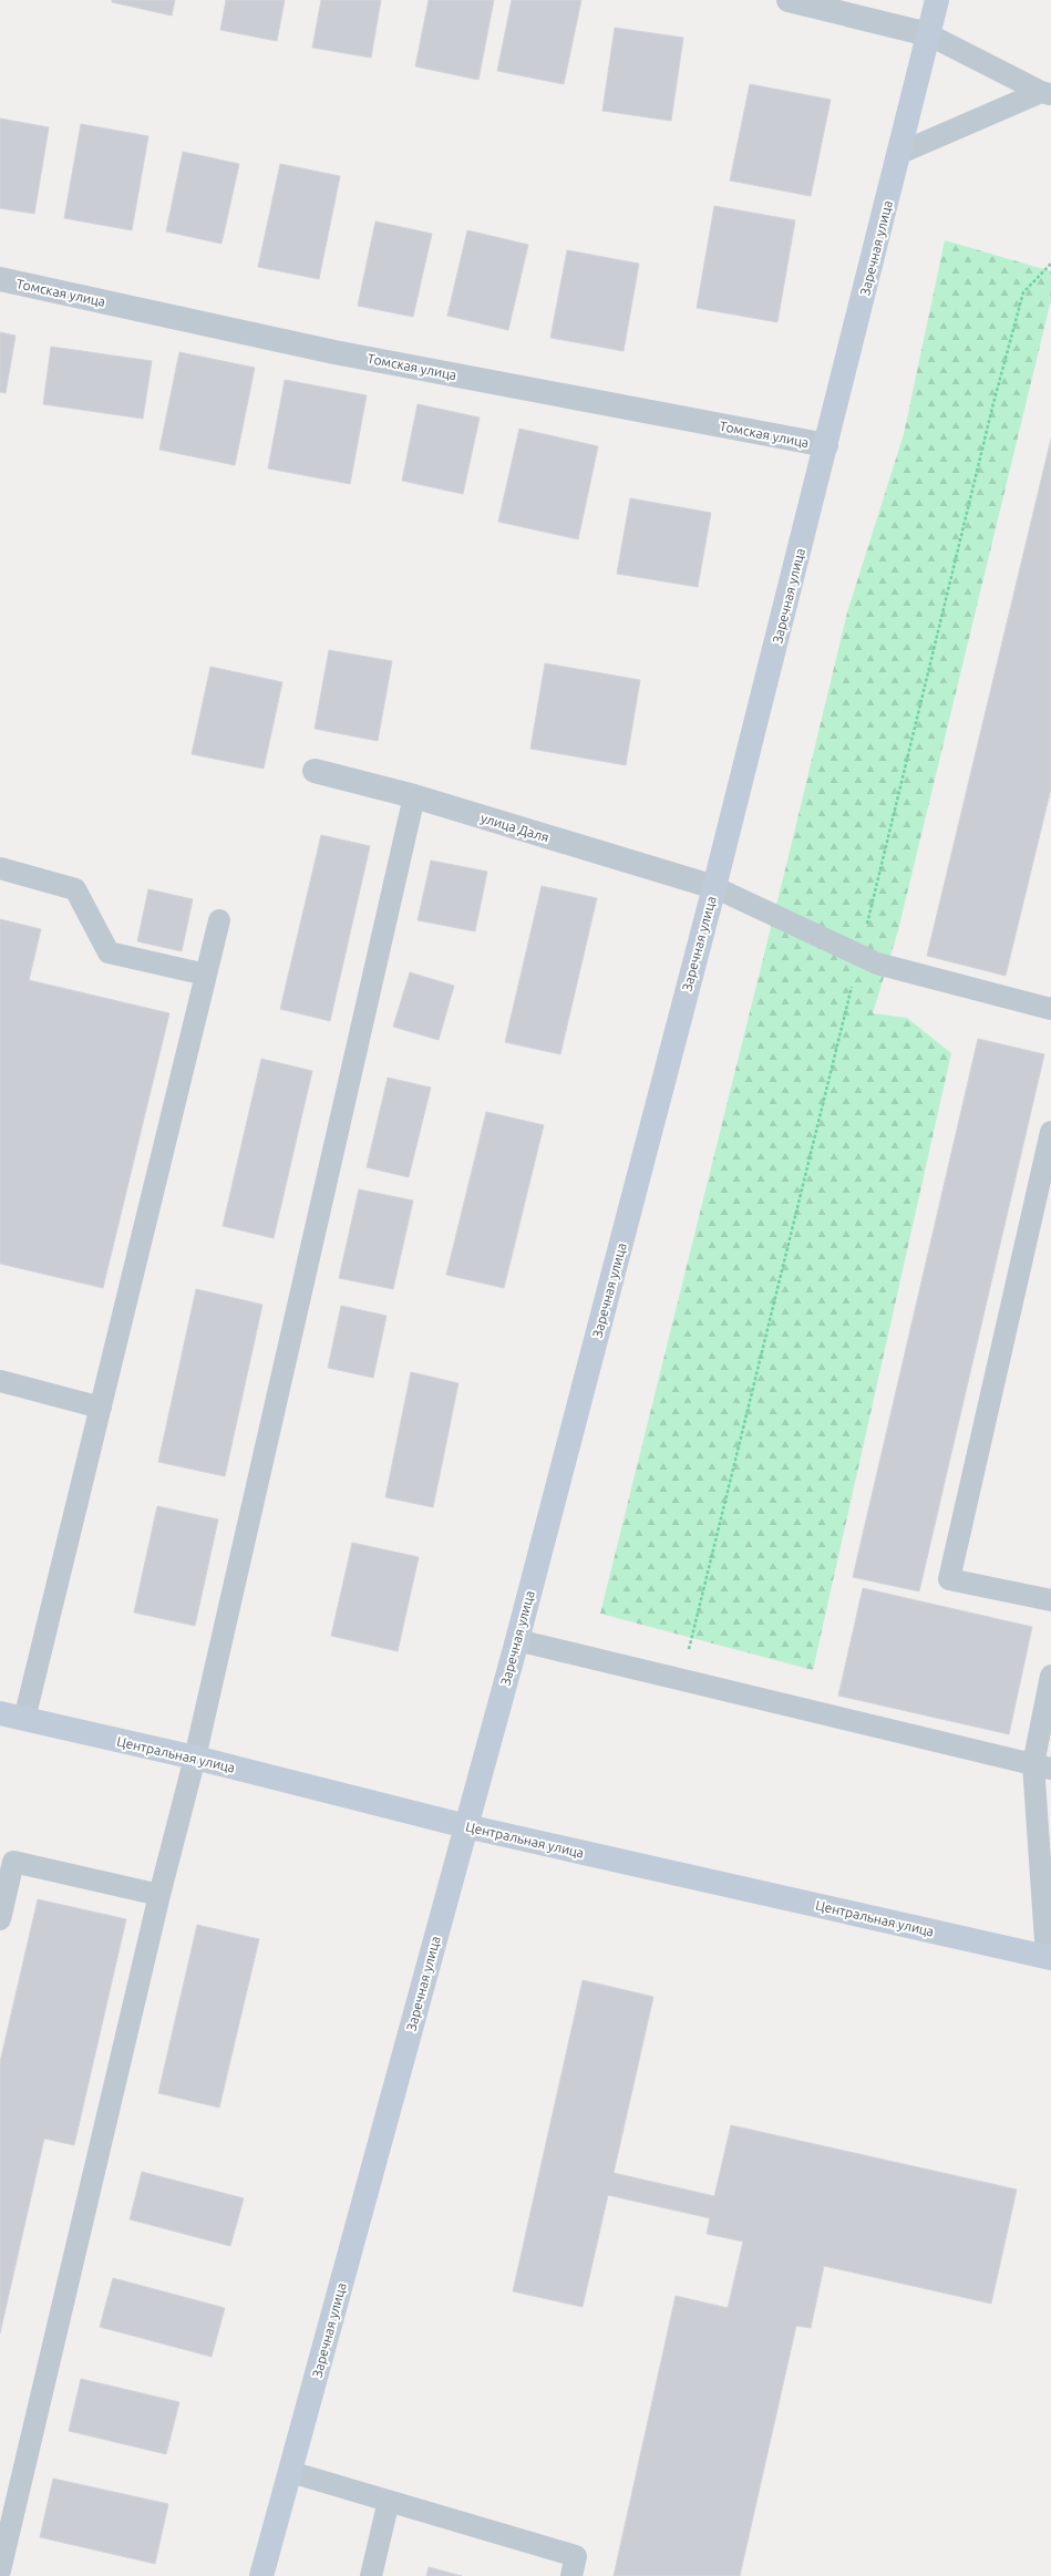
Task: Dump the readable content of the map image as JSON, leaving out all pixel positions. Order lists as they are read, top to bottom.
{
  "streets": {
    "street": [
      "Заречная улица",
      "Томская улица",
      "улица Даля",
      "Центральная улица"
    ]
  },
  "crossings": [
    ["Заречная улица", "Томская улица"],
    ["Заречная улица", "улица Даля"],
    ["Заречная улица", "Центральная улица"]
  ]
}
